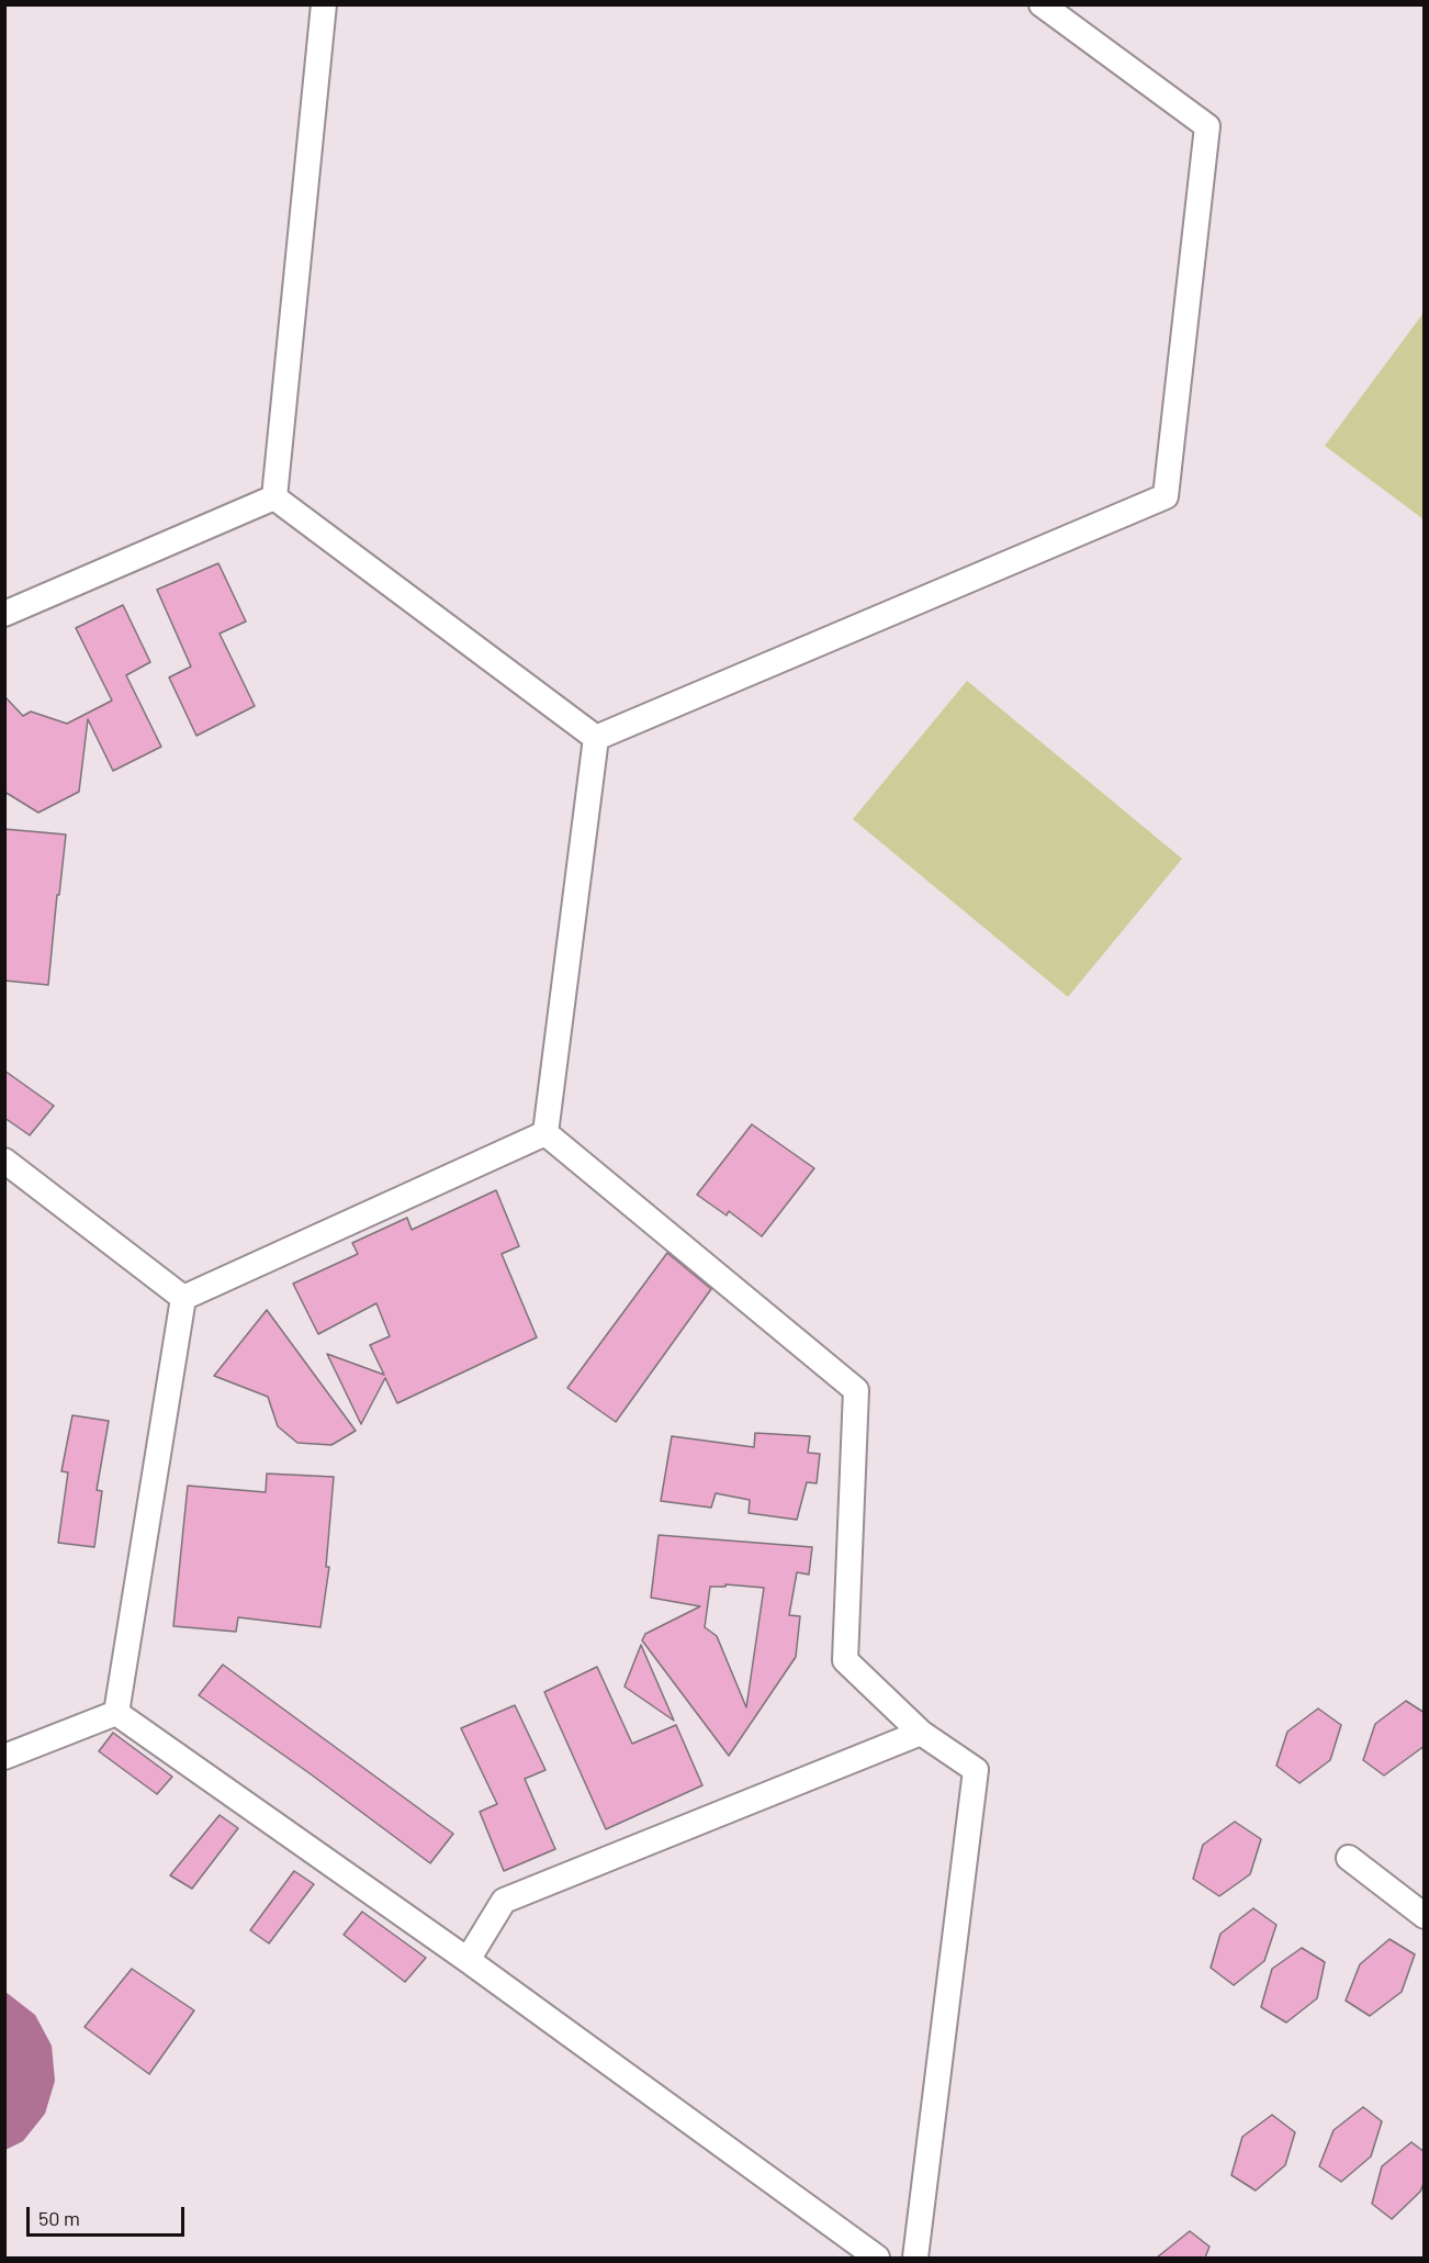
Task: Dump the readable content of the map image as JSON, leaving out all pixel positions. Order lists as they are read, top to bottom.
{
  "scale_bar": "50 m"
}
